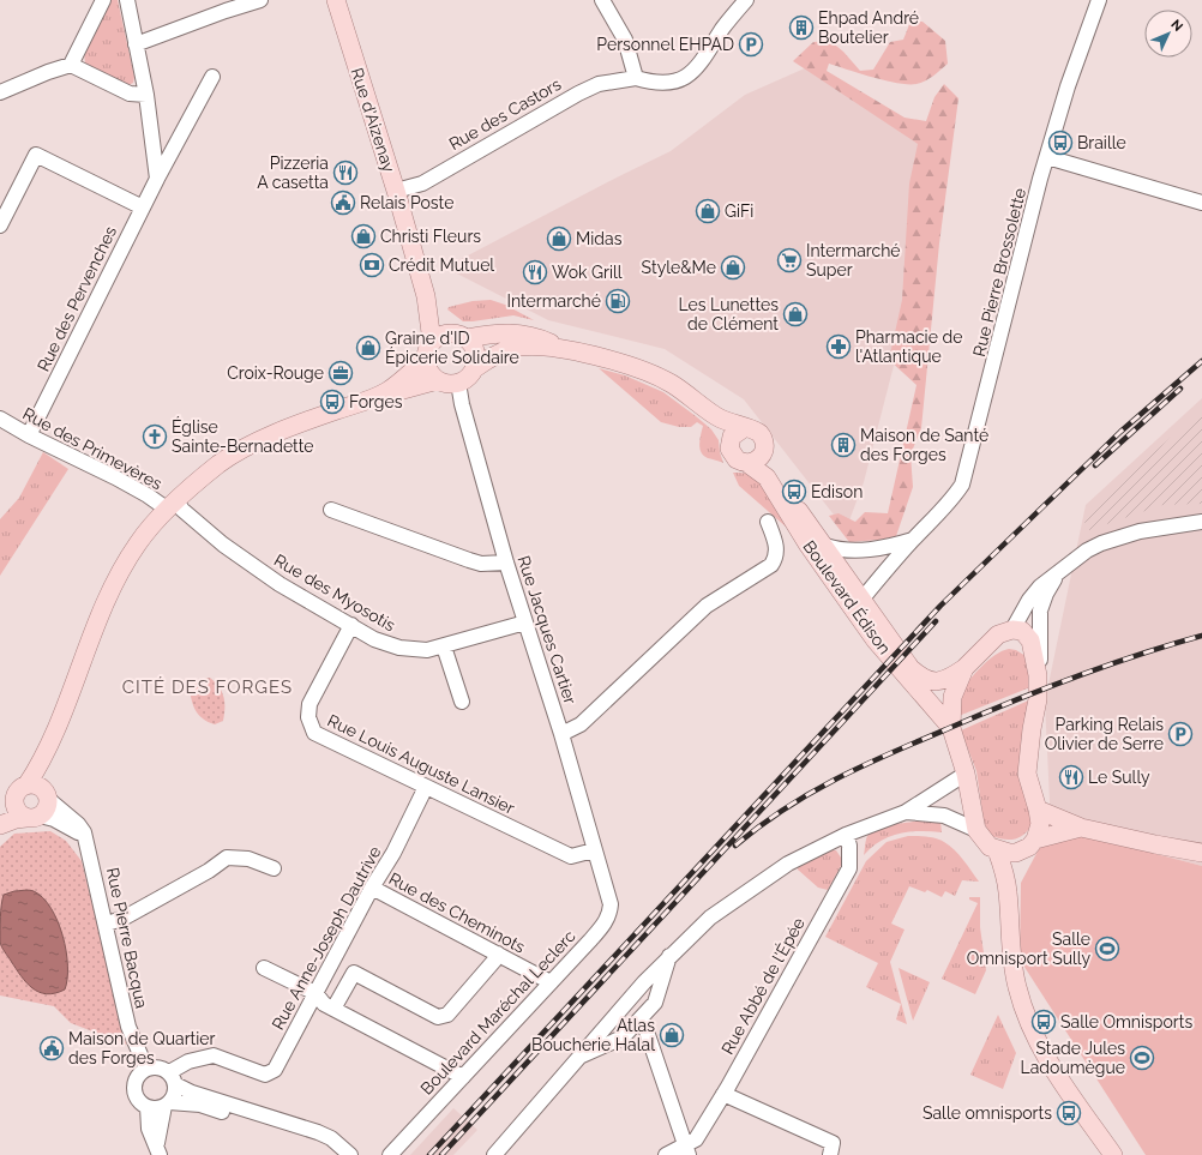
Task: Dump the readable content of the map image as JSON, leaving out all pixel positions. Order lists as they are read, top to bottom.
{
  "streets": {
    "main road": ["Rue d'Aizenay", "Boulevard Édison"],
    "street": [
      "Rue des Castors",
      "Rue Pierre Brossolette",
      "Rue des Pervenches",
      "Rue des Primevères",
      "Rue des Myosotis",
      "Rue Jacques Cartier",
      "Rue Louis Auguste Lansier",
      "Rue des Cheminots",
      "Rue Pierre Bacqua",
      "Rue Anne-Joseph Dautrive",
      "Rue Abbé de l'Épée",
      "Boulevard Maréchal Leclerc"
    ]
  },
  "crossings": [
    ["Rue des Castors", "Rue d'Aizenay"],
    ["Rue d'Aizenay", "Boulevard Édison"],
    ["Rue d'Aizenay", "Rue Jacques Cartier"],
    ["Rue Pierre Brossolette", "Boulevard Édison"],
    ["Rue des Pervenches", "Rue des Primevères"],
    ["Rue des Primevères", "Rue des Myosotis"],
    ["Rue des Myosotis", "Rue Jacques Cartier"],
    ["Rue des Myosotis", "Rue Louis Auguste Lansier"],
    ["Boulevard Édison", "Rue Jacques Cartier"],
    ["Rue Jacques Cartier", "Rue Louis Auguste Lansier"],
    ["Rue Jacques Cartier", "Boulevard Maréchal Leclerc"],
    ["Rue Louis Auguste Lansier", "Rue Anne-Joseph Dautrive"],
    ["Rue des Cheminots", "Rue Anne-Joseph Dautrive"],
    ["Rue des Cheminots", "Boulevard Maréchal Leclerc"],
    ["Rue Pierre Bacqua", "Rue Anne-Joseph Dautrive"]
  ],
  "districts": ["CITÉ DES FORGES"],
  "places": {
    "building": ["Ehpad André Boutelier", "Maison de Santé des Forges"],
    "parking": ["Personnel EHPAD", "Parking Relais Olivier de Serre"],
    "bus stop": [
      "Braille",
      "Forges",
      "Edison",
      "Salle Omnisports",
      "Salle omnisports"
    ],
    "restaurant": ["Pizzeria A casetta", "Wok Grill", "Le Sully"],
    "public building": ["Relais Poste", "Maison de Quartier des Forges"],
    "shop": [
      "GiFi",
      "Christi Fleurs",
      "Midas",
      "Style&Me",
      "Les Lunettes de Clément",
      "Graine d'ID Épicerie Solidaire",
      "Atlas Boucherie Halal"
    ],
    "supermarket": ["Intermarché Super"],
    "bank": ["Crédit Mutuel"],
    "fuel station": ["Intermarché"],
    "pharmacy": ["Pharmacie de l'Atlantique"],
    "office": ["Croix-Rouge"],
    "church": ["Église Sainte-Bernadette"],
    "sports": ["Salle Omnisport Sully", "Stade Jules Ladoumègue"]
  },
  "north": "top right"
}
